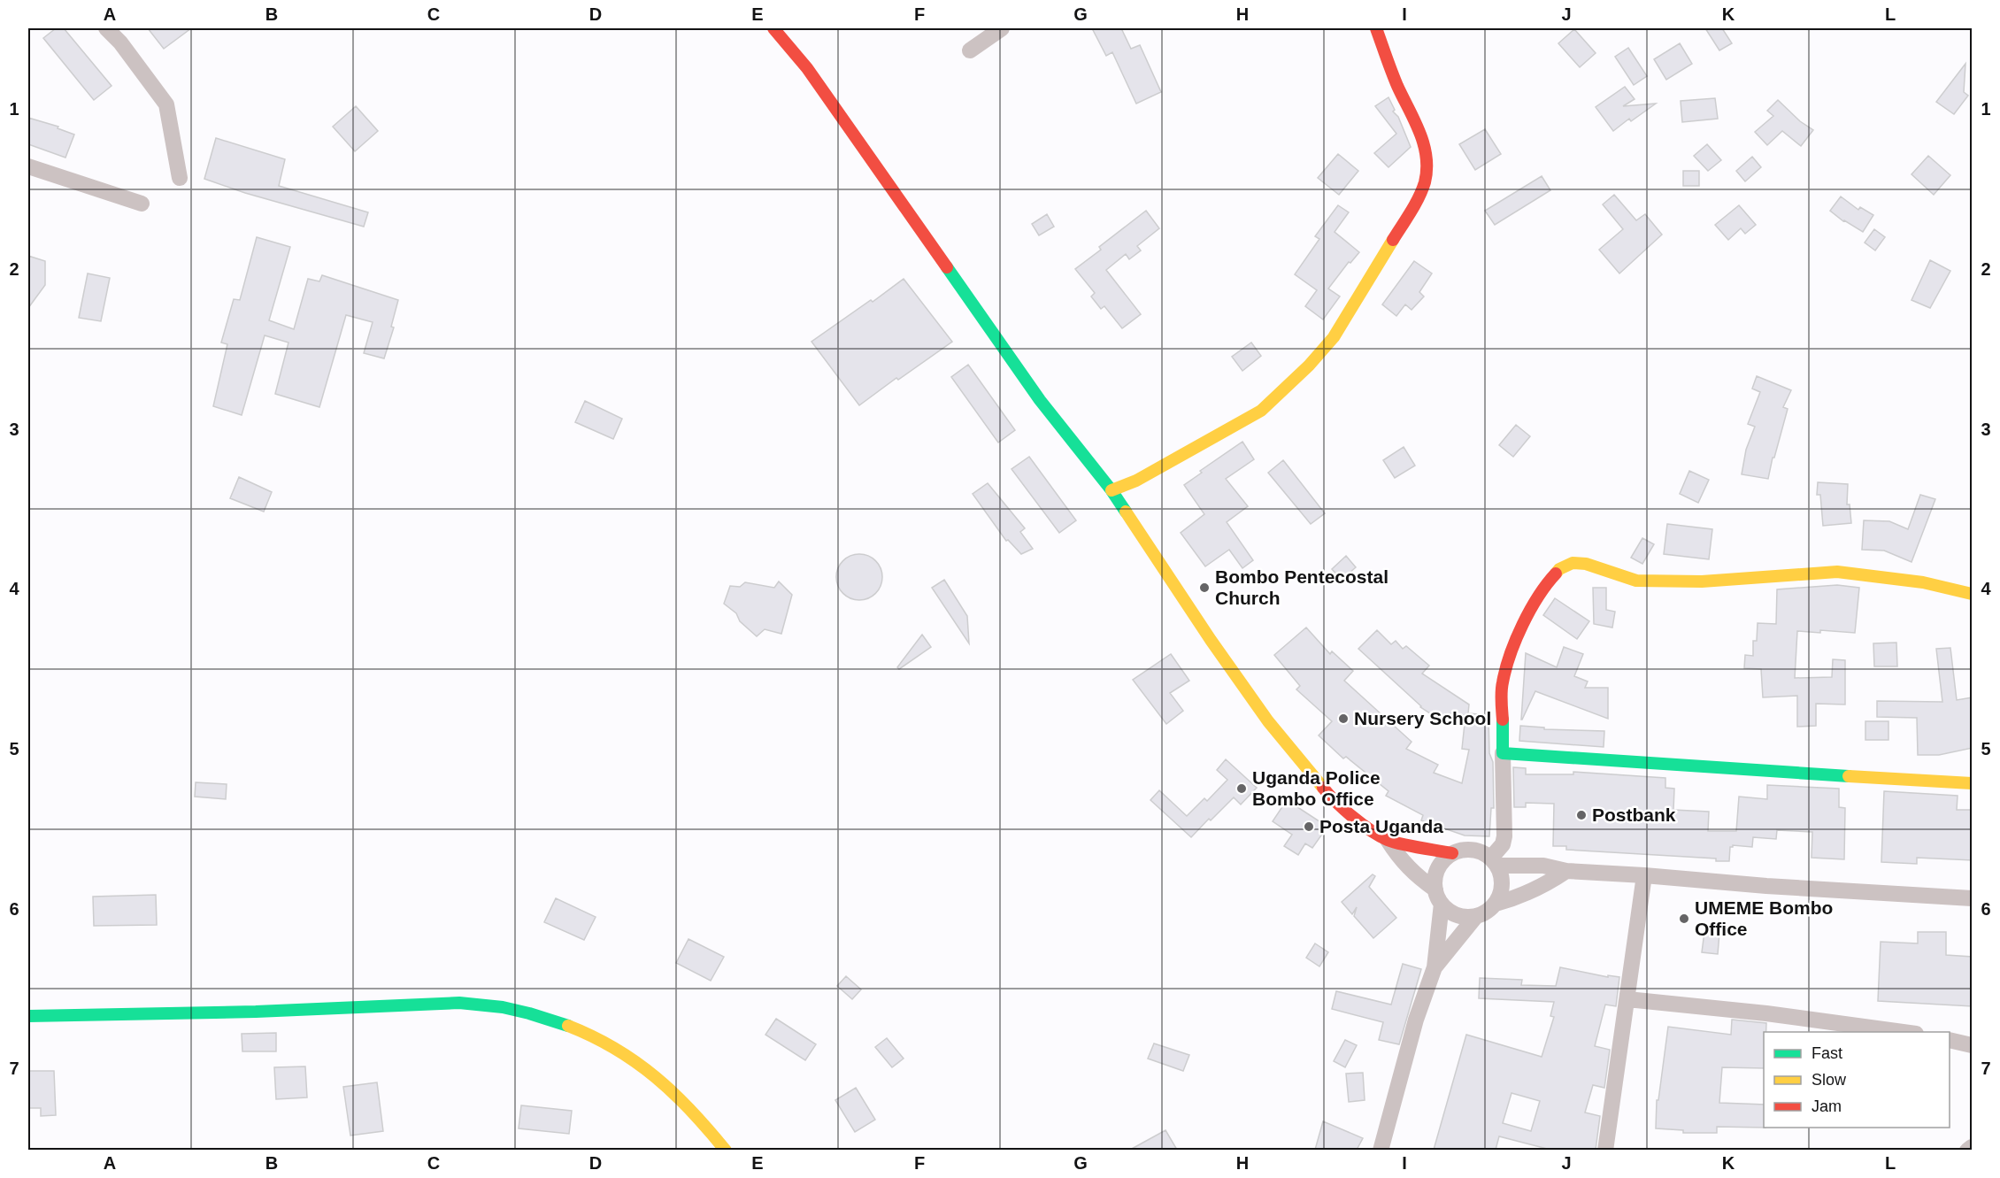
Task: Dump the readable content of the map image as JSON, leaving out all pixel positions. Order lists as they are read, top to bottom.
{
  "places": [
    "Bombo Pentecostal Church",
    "Nursery School",
    "Uganda Police Bombo Office",
    "Postbank",
    "Posta Uganda",
    "UMEME Bombo Office"
  ],
  "legend": ["Fast", "Slow", "Jam"],
  "grid": {
    "columns": [
      "A",
      "B",
      "C",
      "D",
      "E",
      "F",
      "G",
      "H",
      "I",
      "J",
      "K",
      "L"
    ],
    "rows": [
      "1",
      "2",
      "3",
      "4",
      "5",
      "6",
      "7"
    ]
  }
}
